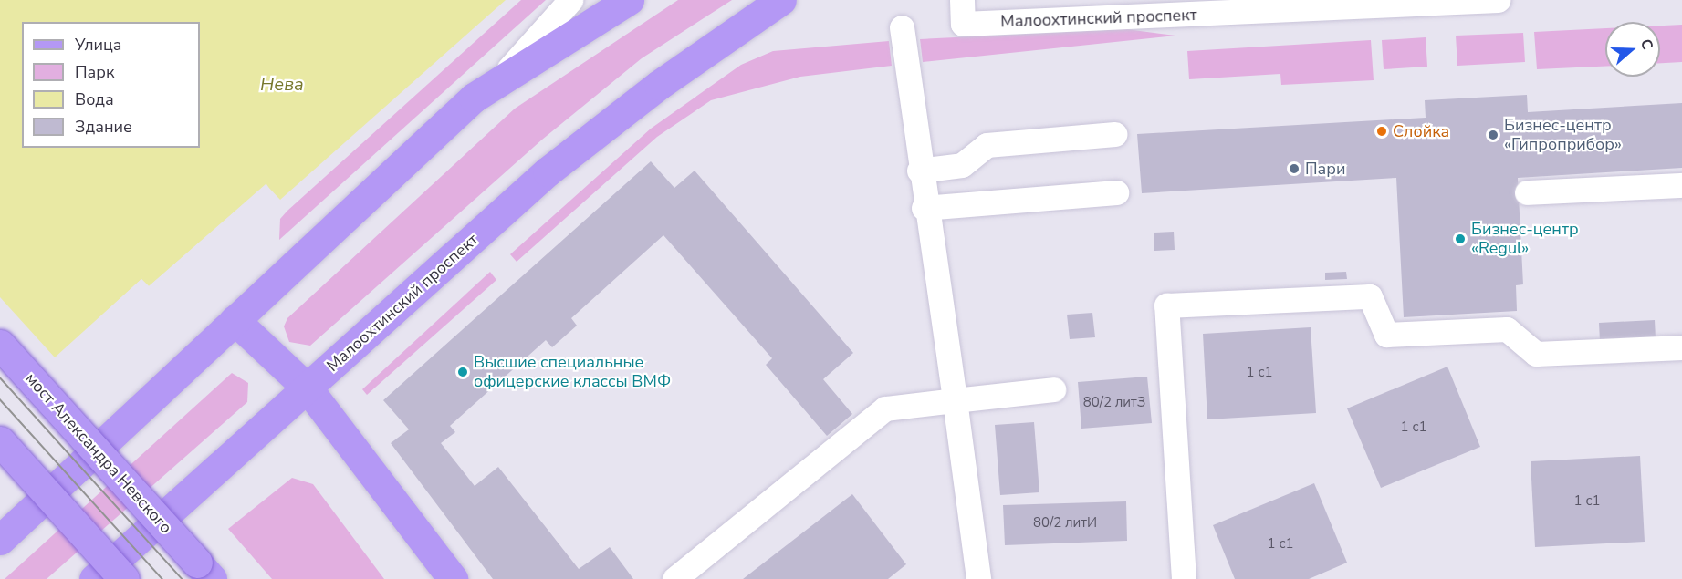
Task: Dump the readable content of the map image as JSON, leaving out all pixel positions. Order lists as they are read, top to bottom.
{
  "streets": {
    "main road": ["Малоохтинский проспект", "мост Александра Невского"]
  },
  "water": ["Нева"],
  "places": [
    "Слойка",
    "Бизнес-центр «Гипроприбор»",
    "Пари",
    "Бизнес-центр «Regul»",
    "Высшие специальные офицерские классы ВМФ"
  ],
  "house_numbers": [
    "1 с1",
    "80/2 литЗ",
    "1 с1",
    "1 с1",
    "80/2 литИ",
    "1 с1"
  ],
  "legend": [
    "Улица",
    "Парк",
    "Вода",
    "Здание"
  ],
  "north": "right"
}
